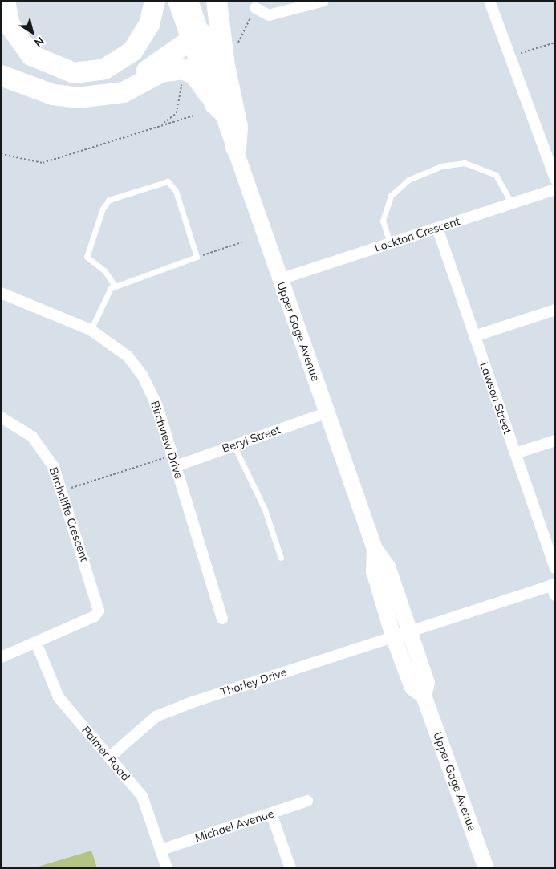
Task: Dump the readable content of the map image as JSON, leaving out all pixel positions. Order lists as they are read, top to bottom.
{
  "streets": {
    "main road": ["Upper Gage Avenue"],
    "street": [
      "Lockton Crescent",
      "Lawson Street",
      "Beryl Street",
      "Birchview Drive",
      "Birchcliffe Crescent",
      "Thorley Drive",
      "Palmer Road",
      "Michael Avenue"
    ]
  },
  "crossings": [
    ["Lockton Crescent", "Upper Gage Avenue"],
    ["Lockton Crescent", "Lawson Street"],
    ["Upper Gage Avenue", "Beryl Street"],
    ["Upper Gage Avenue", "Thorley Drive"],
    ["Beryl Street", "Birchview Drive"],
    ["Birchcliffe Crescent", "Palmer Road"],
    ["Thorley Drive", "Palmer Road"],
    ["Palmer Road", "Michael Avenue"]
  ],
  "north": "bottom right"
}
